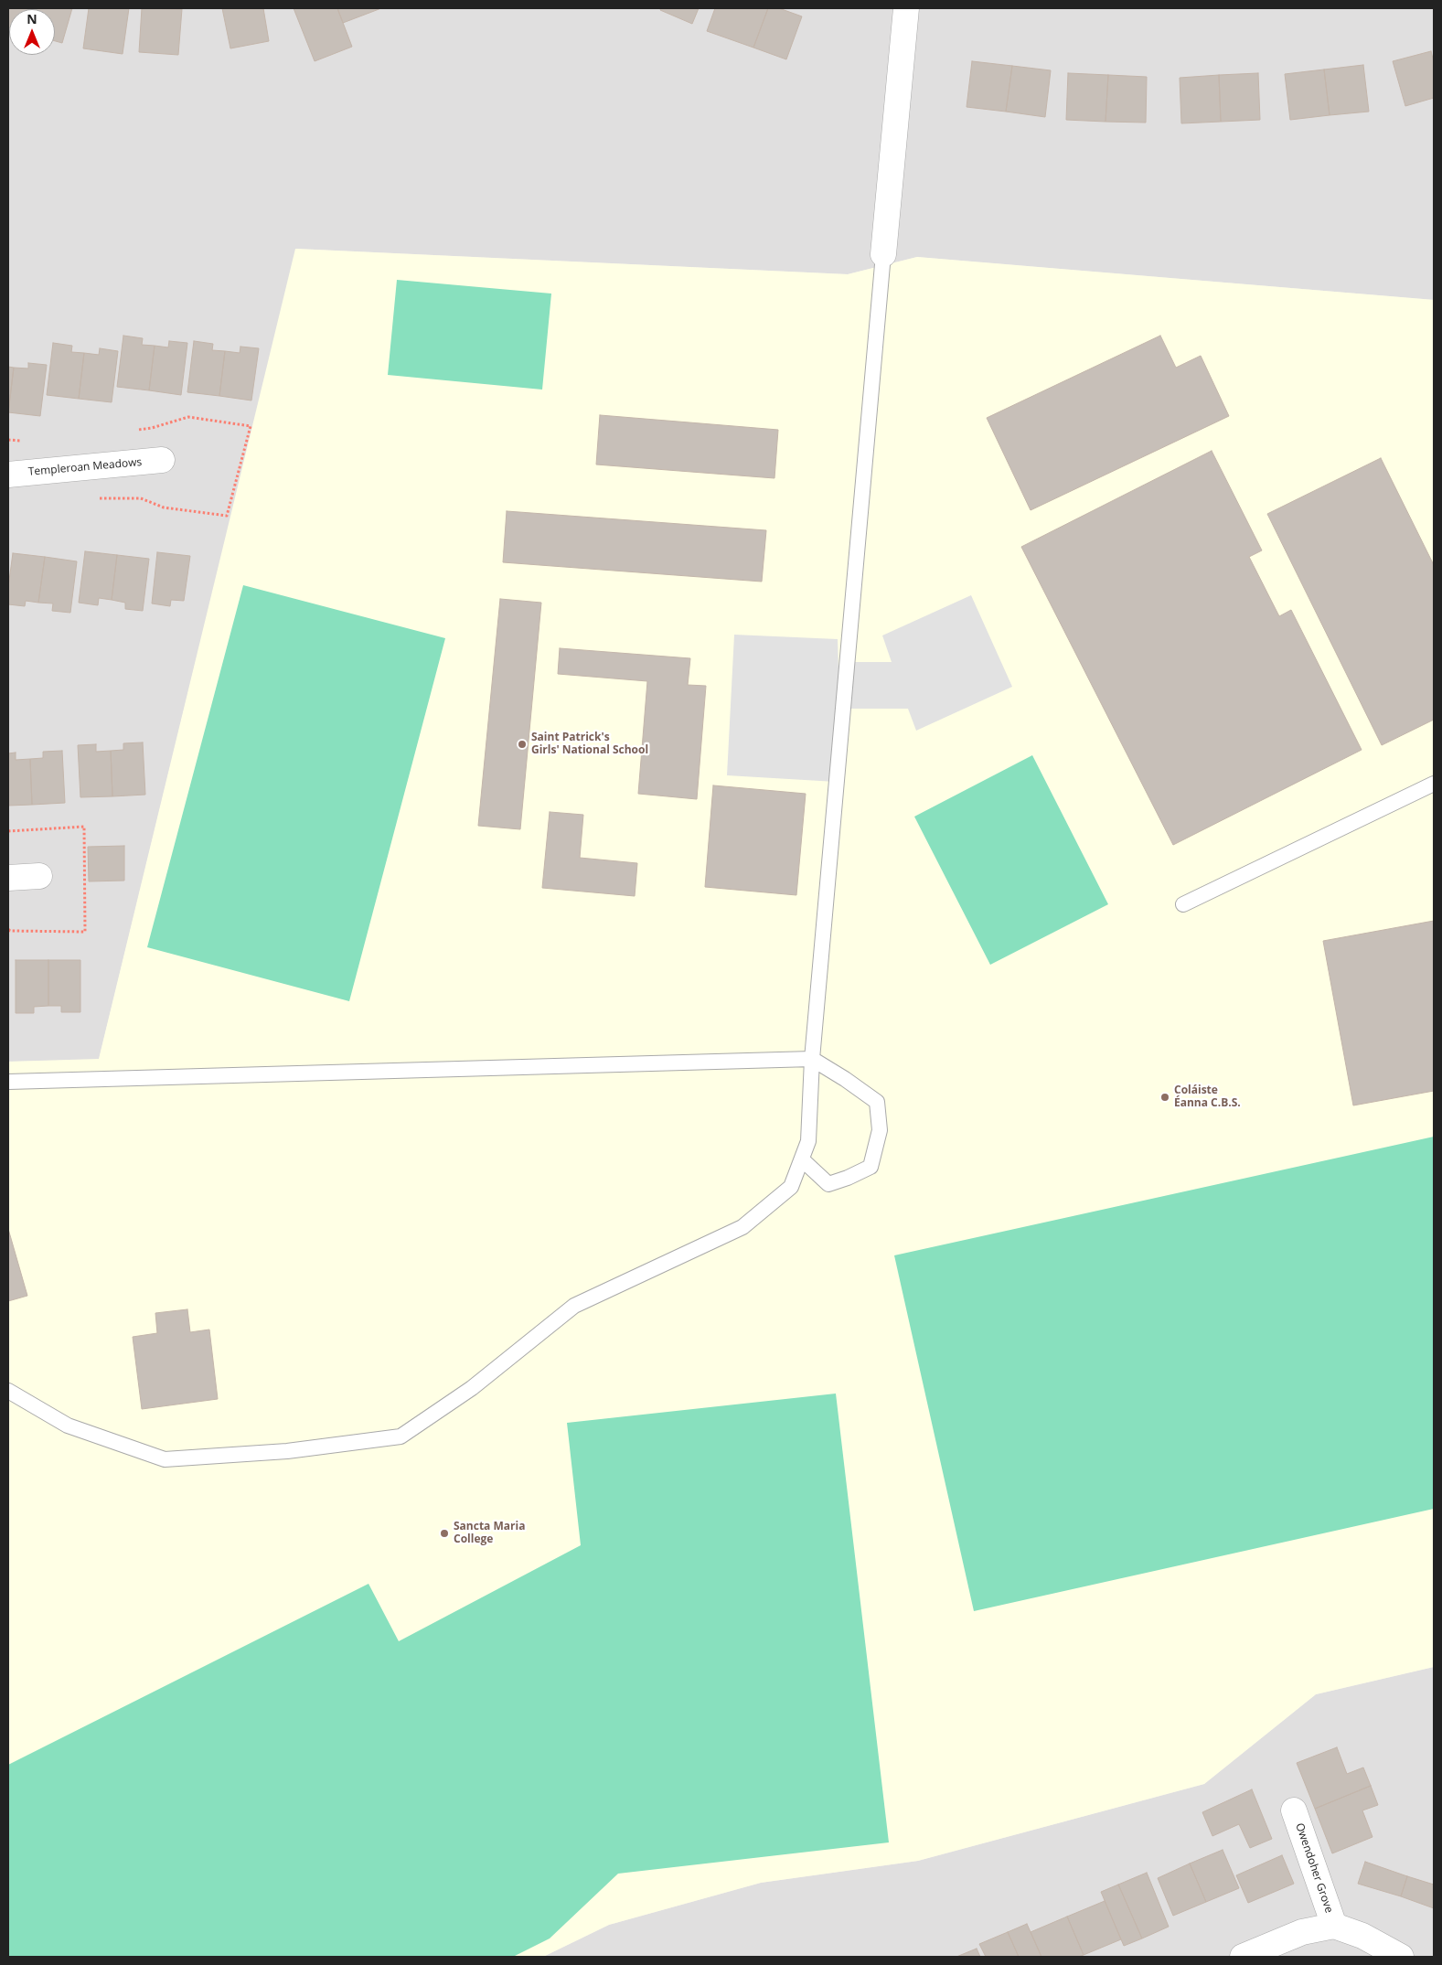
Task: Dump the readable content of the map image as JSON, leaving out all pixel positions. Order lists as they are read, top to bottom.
{
  "streets": {
    "street": ["Templeroan Meadows", "Owendoher Grove"]
  },
  "places": ["Saint Patrick's Girls' National School", "Coláiste Éanna C.B.S.", "Sancta Maria College"],
  "north": "top"
}
